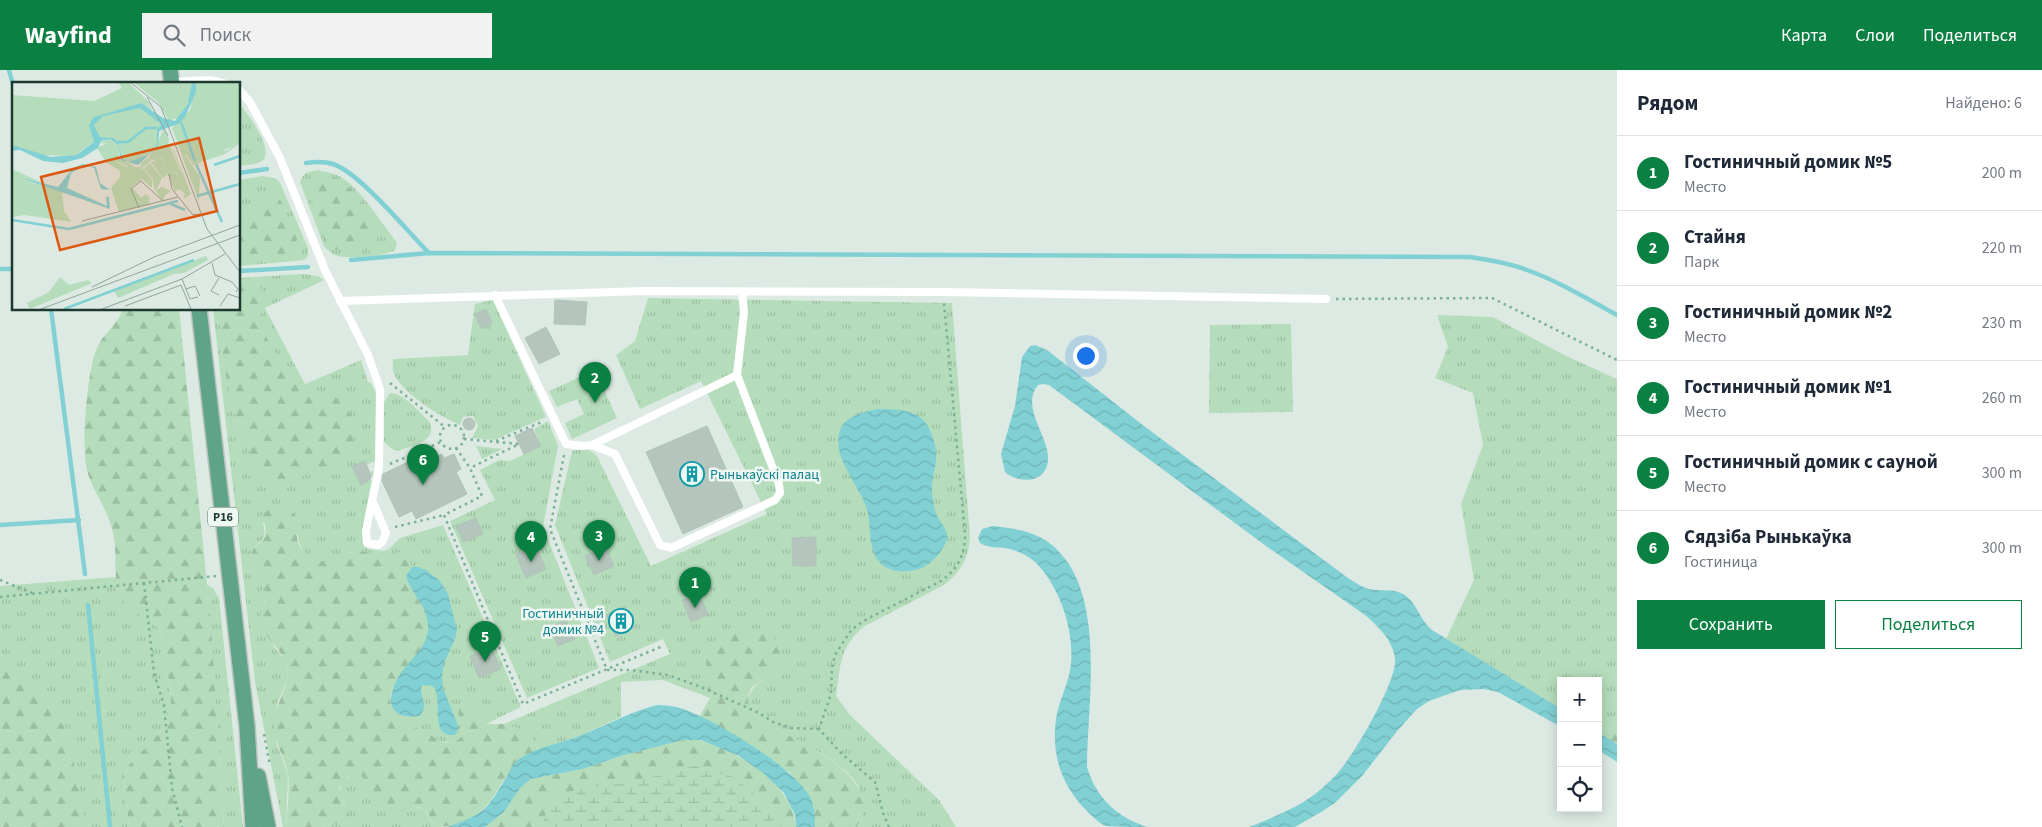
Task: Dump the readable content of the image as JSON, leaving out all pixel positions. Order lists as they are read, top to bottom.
{
  "streets": {
    "main road": ["Р16"]
  },
  "places": {
    "building": ["Рынькаўскi палац", "Гостиничный домик №4"]
  },
  "page": {
    "header": "Wayfind",
    "search": "Поиск",
    "nav": ["Карта", "Слои", "Поделиться"],
    "heading": ["Рядом", "Найдено: 6"],
    "list": [
      {
        "mark": "1",
        "name": "Гостиничный домик №5",
        "note": "Место",
        "value": "200 m"
      },
      {
        "mark": "2",
        "name": "Стайня",
        "note": "Парк",
        "value": "220 m"
      },
      {
        "mark": "3",
        "name": "Гостиничный домик №2",
        "note": "Место",
        "value": "230 m"
      },
      {
        "mark": "4",
        "name": "Гостиничный домик №1",
        "note": "Место",
        "value": "260 m"
      },
      {
        "mark": "5",
        "name": "Гостиничный домик с сауной",
        "note": "Место",
        "value": "300 m"
      },
      {
        "mark": "6",
        "name": "Сядзіба Рынькаўка",
        "note": "Гостиница",
        "value": "300 m"
      }
    ],
    "pins": [
      "2",
      "6",
      "3",
      "4",
      "1",
      "5"
    ],
    "buttons": ["Сохранить", "Поделиться"],
    "map_buttons": ["+", "−"]
  }
}
